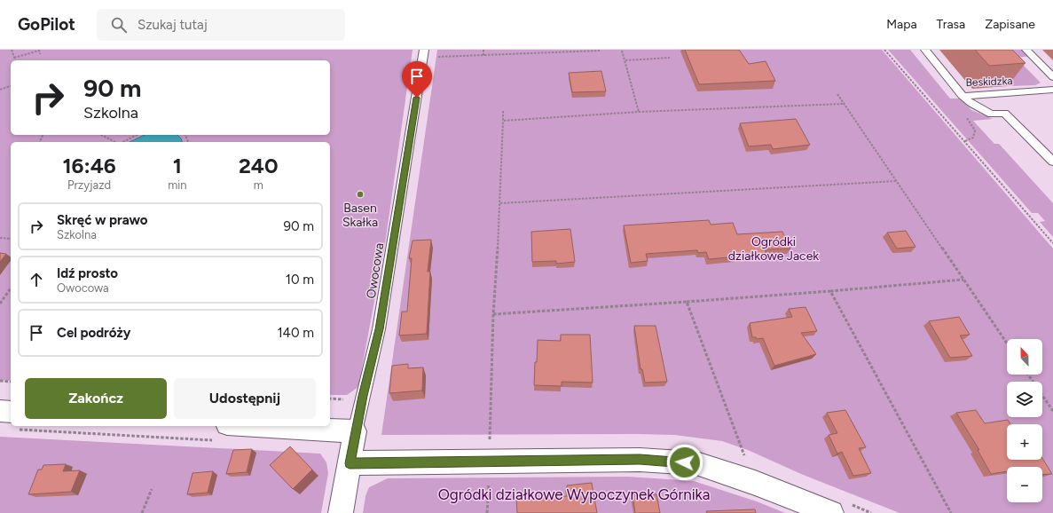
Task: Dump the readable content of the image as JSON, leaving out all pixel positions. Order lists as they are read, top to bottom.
{
  "streets": {
    "lane": ["Beskidzka", "Owocowa"]
  },
  "parks": ["Ogródki działkowe Jacek", "Ogródki działkowe Wypoczynek Górnika"],
  "places": ["Basen Skałka"],
  "north": "top",
  "page": {
    "header": "GoPilot",
    "search": "Szukaj tutaj",
    "nav": ["Mapa", "Trasa", "Zapisane"],
    "turn": ["90 m", "Szkolna"],
    "eta": [
      "16:46",
      "Przyjazd",
      "1",
      "min",
      "240",
      "m"
    ],
    "list": [
      {
        "name": "Skręć w prawo",
        "note": "Szkolna",
        "value": "90 m"
      },
      {
        "name": "Idź prosto",
        "note": "Owocowa",
        "value": "10 m"
      },
      {
        "name": "Cel podróży",
        "value": "140 m"
      }
    ],
    "map_buttons": ["+", "−"],
    "buttons": ["Zakończ", "Udostępnij"]
  }
}
